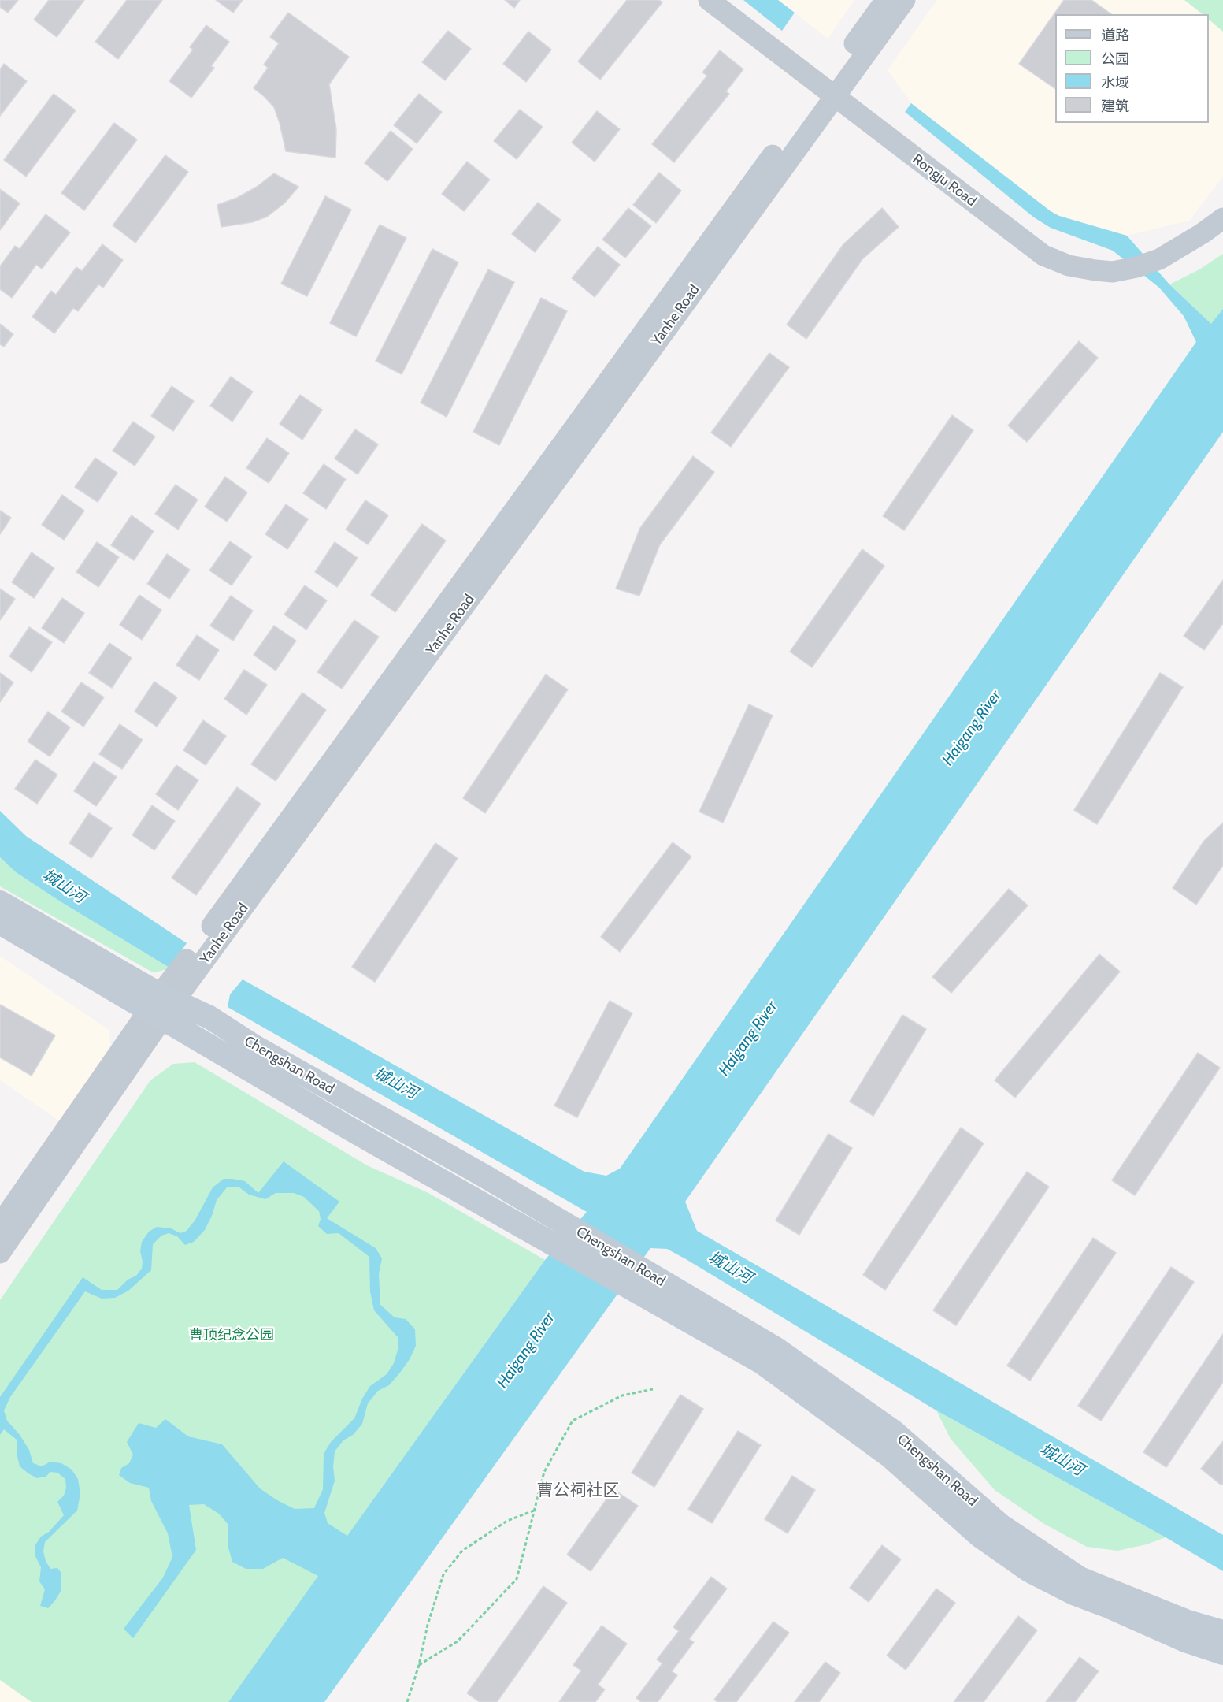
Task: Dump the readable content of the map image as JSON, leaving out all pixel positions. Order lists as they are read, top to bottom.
{
  "streets": {
    "main road": ["Chengshan Road"],
    "street": ["Rongju Road", "Yanhe Road"]
  },
  "crossings": [
    ["Rongju Road", "Yanhe Road"],
    ["Yanhe Road", "Chengshan Road"]
  ],
  "districts": ["曹公祠社区"],
  "water": ["Haigang River", "城山河"],
  "parks": ["曹顶纪念公园"],
  "legend": [
    "道路",
    "公园",
    "水域",
    "建筑"
  ]
}
